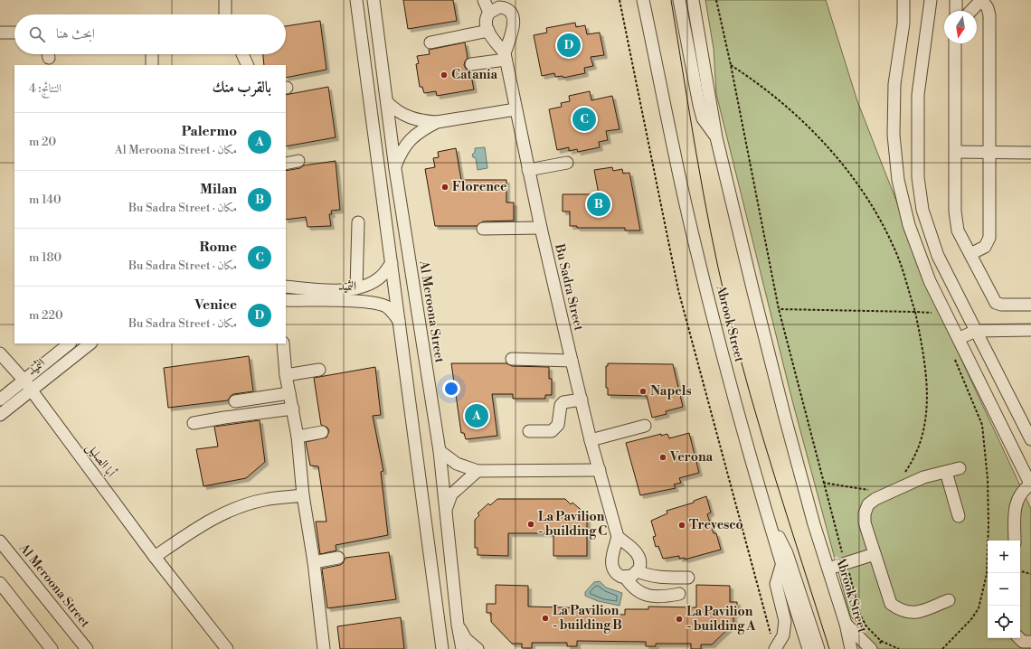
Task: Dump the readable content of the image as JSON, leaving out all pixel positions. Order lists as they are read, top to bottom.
{
  "streets": {
    "street": [
      "الثميد",
      "Bu Sadra Street",
      "Al Meroona Street",
      "Abrook Street",
      "أبا الصليل"
    ]
  },
  "crossings": [
    ["الثميد", "أبا الصليل"]
  ],
  "places": [
    "Catania",
    "Florence",
    "Napels",
    "Verona",
    "La Pavilion - building C",
    "Trevesco",
    "La Pavilion - building B",
    "La Pavilion - building A"
  ],
  "north": "bottom",
  "page": {
    "search": "ابحث هنا",
    "pins": [
      "D",
      "C",
      "B",
      "A"
    ],
    "heading": ["بالقرب منك", "النتائج: 4"],
    "list": [
      {
        "mark": "A",
        "name": "Palermo",
        "note": "مكان · Al Meroona Street",
        "value": "20 m"
      },
      {
        "mark": "B",
        "name": "Milan",
        "note": "مكان · Bu Sadra Street",
        "value": "140 m"
      },
      {
        "mark": "C",
        "name": "Rome",
        "note": "مكان · Bu Sadra Street",
        "value": "180 m"
      },
      {
        "mark": "D",
        "name": "Venice",
        "note": "مكان · Bu Sadra Street",
        "value": "220 m"
      }
    ],
    "map_buttons": ["+", "−"]
  }
}
